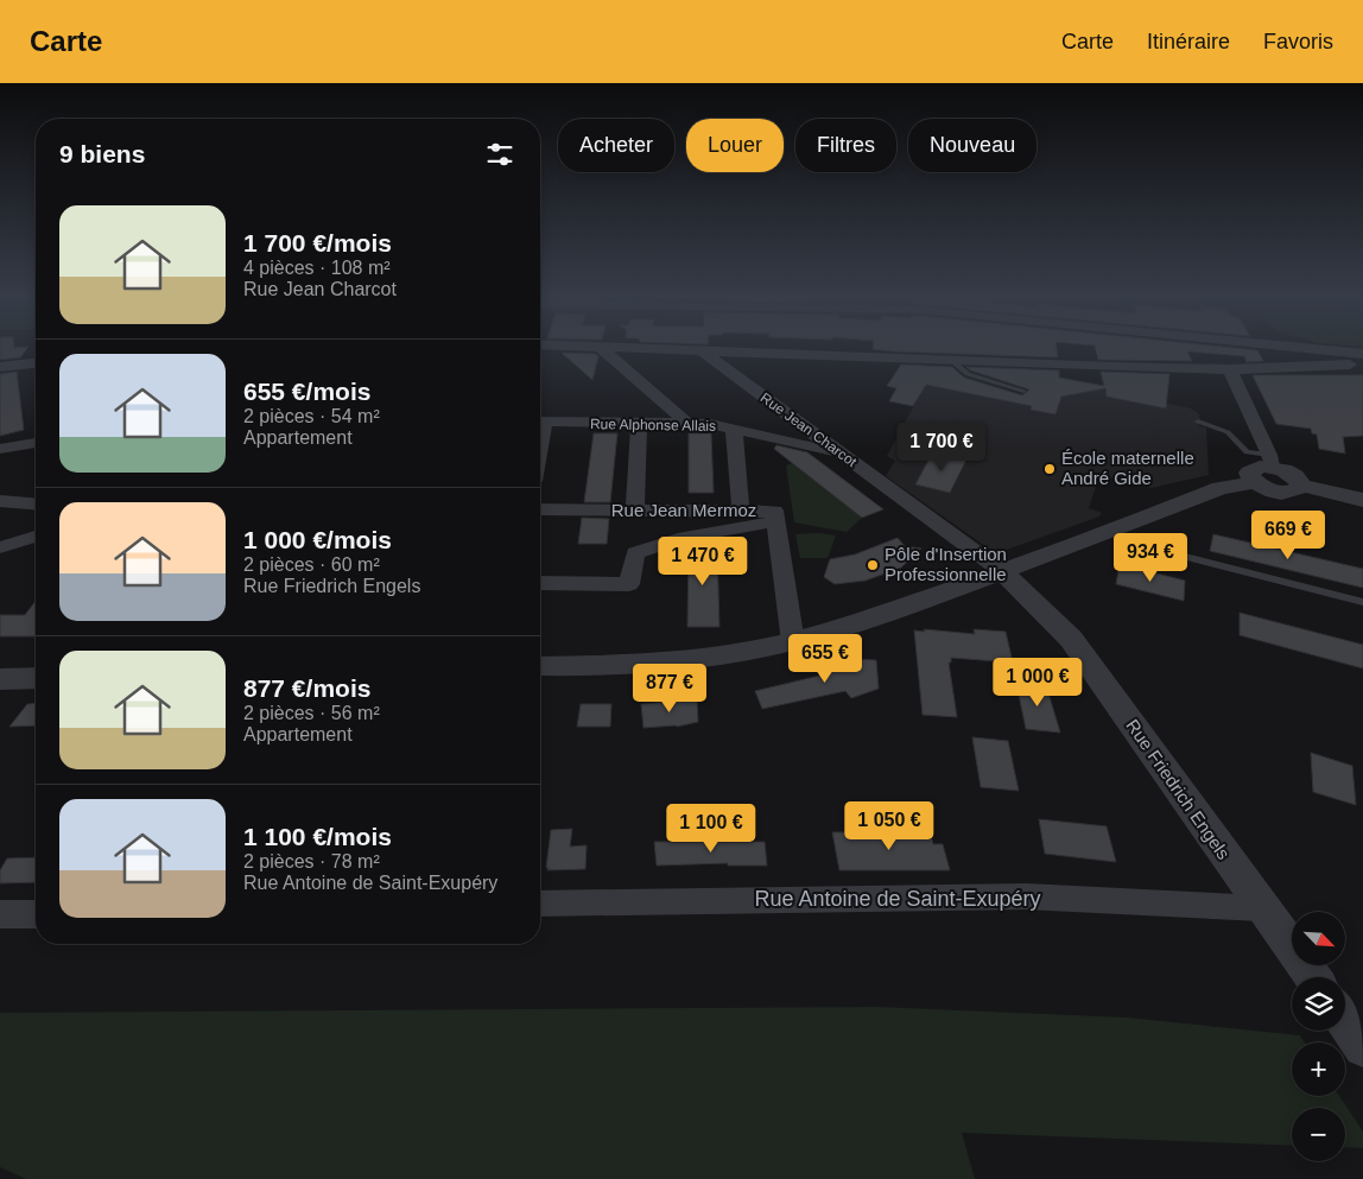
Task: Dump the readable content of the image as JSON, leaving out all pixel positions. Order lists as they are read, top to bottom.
{
  "streets": {
    "street": [
      "Rue Alphonse Allais",
      "Rue Jean Charcot",
      "Rue Jean Mermoz",
      "Rue Friedrich Engels",
      "Rue Antoine de Saint-Exupéry"
    ]
  },
  "crossings": [
    ["Rue Alphonse Allais", "Rue Jean Charcot"],
    ["Rue Jean Charcot", "Rue Friedrich Engels"],
    ["Rue Friedrich Engels", "Rue Antoine de Saint-Exupéry"]
  ],
  "places": ["École maternelle André Gide", "Pôle d'Insertion Professionnelle"],
  "north": "bottom right",
  "page": {
    "header": "Carte",
    "nav": ["Carte", "Itinéraire", "Favoris"],
    "chip": [
      "Acheter",
      "Louer",
      "Filtres",
      "Nouveau"
    ],
    "heading": "9 biens",
    "list": [
      {
        "name": "1 700 €/mois",
        "note": "4 pièces · 108 m² · Rue Jean Charcot"
      },
      {
        "name": "655 €/mois",
        "note": "2 pièces · 54 m² · Appartement"
      },
      {
        "name": "1 000 €/mois",
        "note": "2 pièces · 60 m² · Rue Friedrich Engels"
      },
      {
        "name": "877 €/mois",
        "note": "2 pièces · 56 m² · Appartement"
      },
      {
        "name": "1 100 €/mois",
        "note": "2 pièces · 78 m² · Rue Antoine de Saint-Exupéry"
      }
    ],
    "price": [
      "1 700 €",
      "669 €",
      "934 €",
      "1 470 €",
      "655 €",
      "1 000 €",
      "877 €",
      "1 050 €",
      "1 100 €"
    ],
    "map_buttons": ["+", "−"]
  }
}
